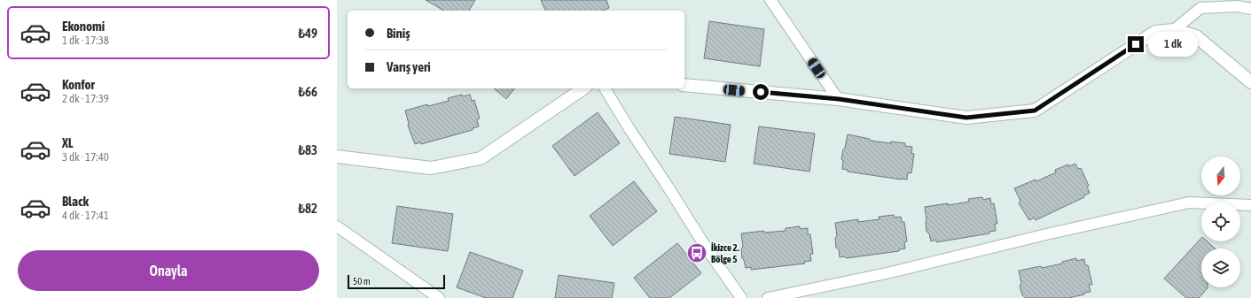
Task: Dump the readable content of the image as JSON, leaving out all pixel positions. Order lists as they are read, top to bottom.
{
  "places": {
    "bus stop": ["İkizce 2. Bölge 5"]
  },
  "scale_bar": "50 m",
  "north": "bottom",
  "page": {
    "list": [
      {
        "name": "Ekonomi",
        "note": "1 dk · 17:38",
        "value": "₺49"
      },
      {
        "name": "Konfor",
        "note": "2 dk · 17:39",
        "value": "₺66"
      },
      {
        "name": "XL",
        "note": "3 dk · 17:40",
        "value": "₺83"
      },
      {
        "name": "Black",
        "note": "4 dk · 17:41",
        "value": "₺82"
      }
    ],
    "banner": ["Biniş", "Varış yeri"],
    "bubble": "1 dk",
    "buttons": "Onayla",
    "scale": "50 m"
  }
}
